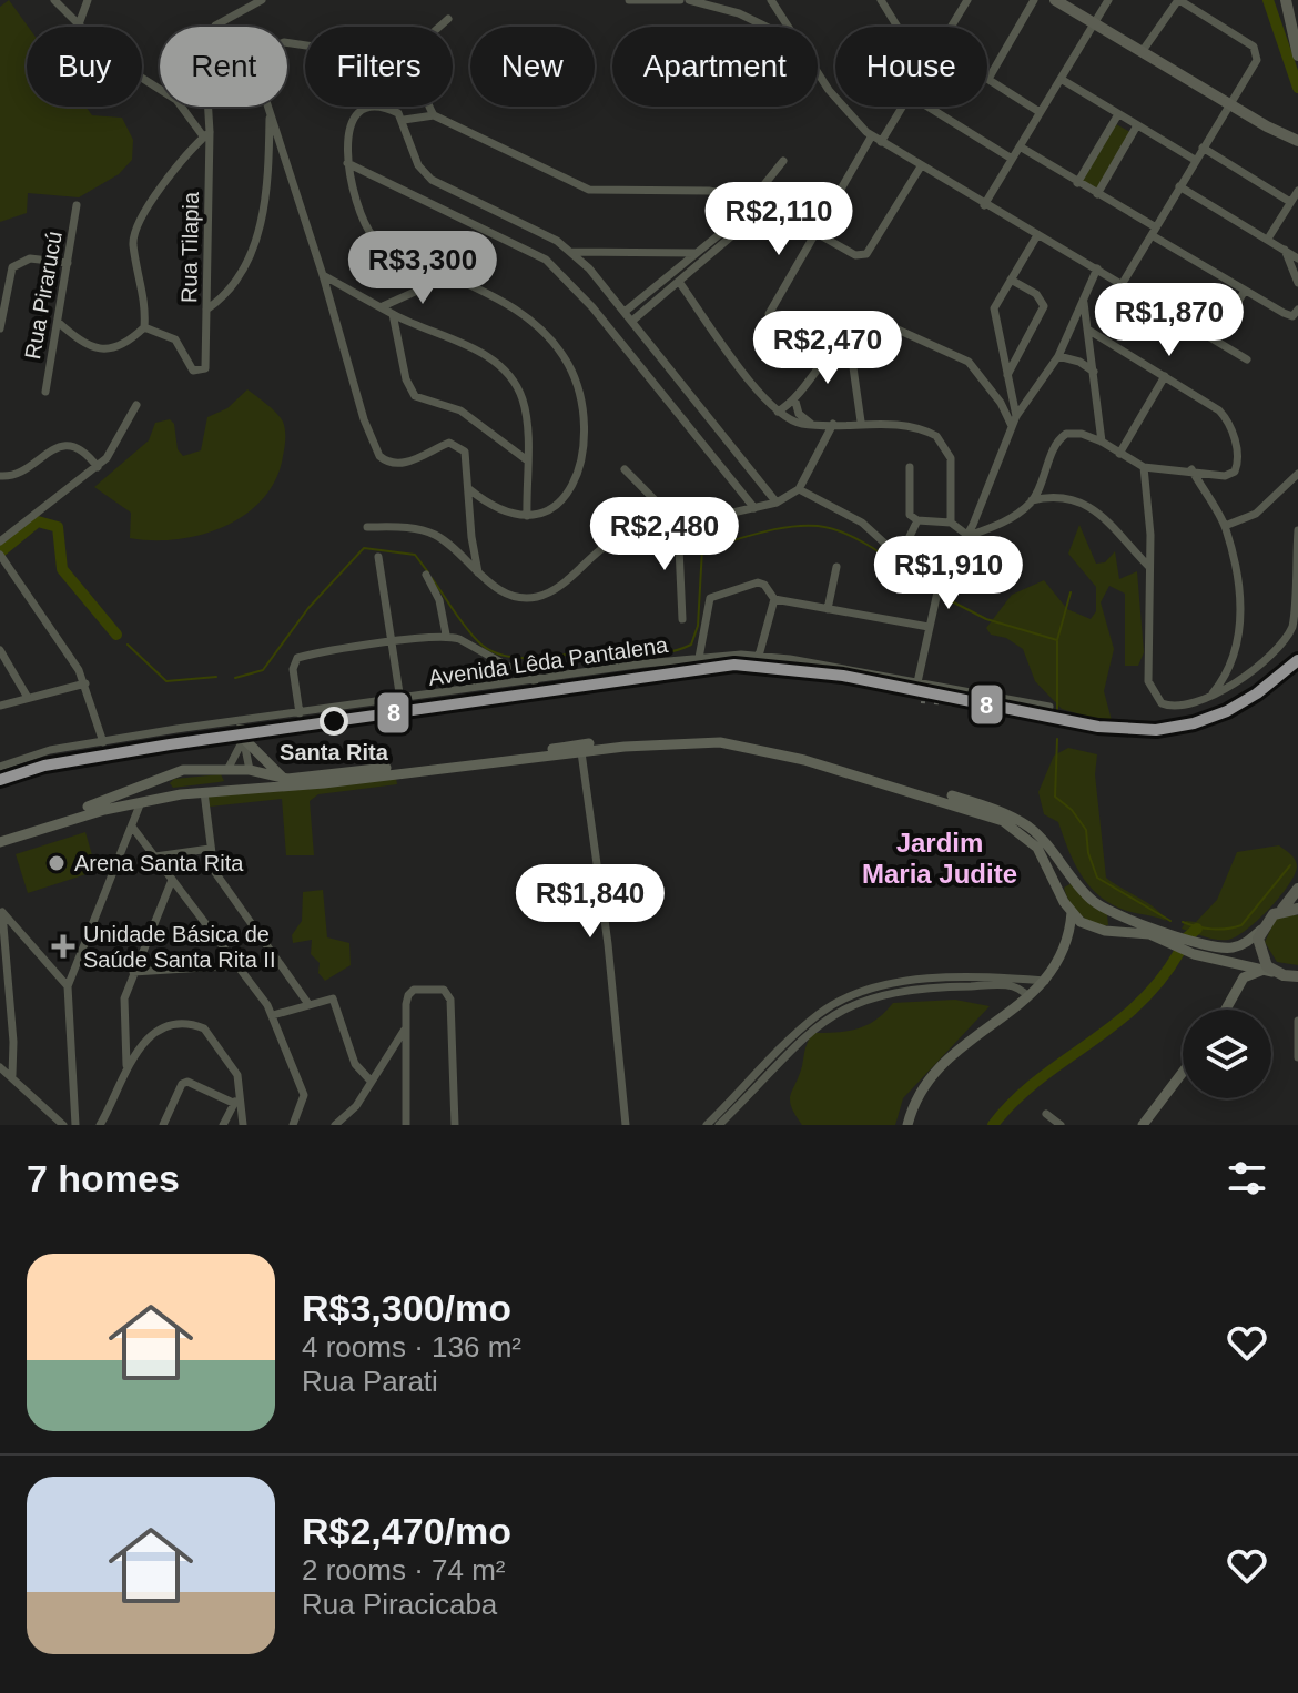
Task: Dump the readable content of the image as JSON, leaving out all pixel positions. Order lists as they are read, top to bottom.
{
  "streets": {
    "street": ["Rua Tilapia", "Rua Pirarucú", "Avenida Lêda Pantalena"]
  },
  "districts": ["Jardim Maria Judite"],
  "places": {
    "other": ["Santa Rita", "Arena Santa Rita"],
    "health": ["Unidade Básica de Saúde Santa Rita II"]
  },
  "lines": ["transit line 8"],
  "page": {
    "chip": [
      "Buy",
      "Rent",
      "Filters",
      "New",
      "Apartment",
      "House"
    ],
    "price": [
      "R$2,110",
      "R$3,300",
      "R$1,870",
      "R$2,470",
      "R$2,480",
      "R$1,910",
      "R$1,840"
    ],
    "heading": "7 homes",
    "list": [
      {
        "name": "R$3,300/mo",
        "note": "4 rooms · 136 m² · Rua Parati"
      },
      {
        "name": "R$2,470/mo",
        "note": "2 rooms · 74 m² · Rua Piracicaba"
      }
    ]
  }
}
